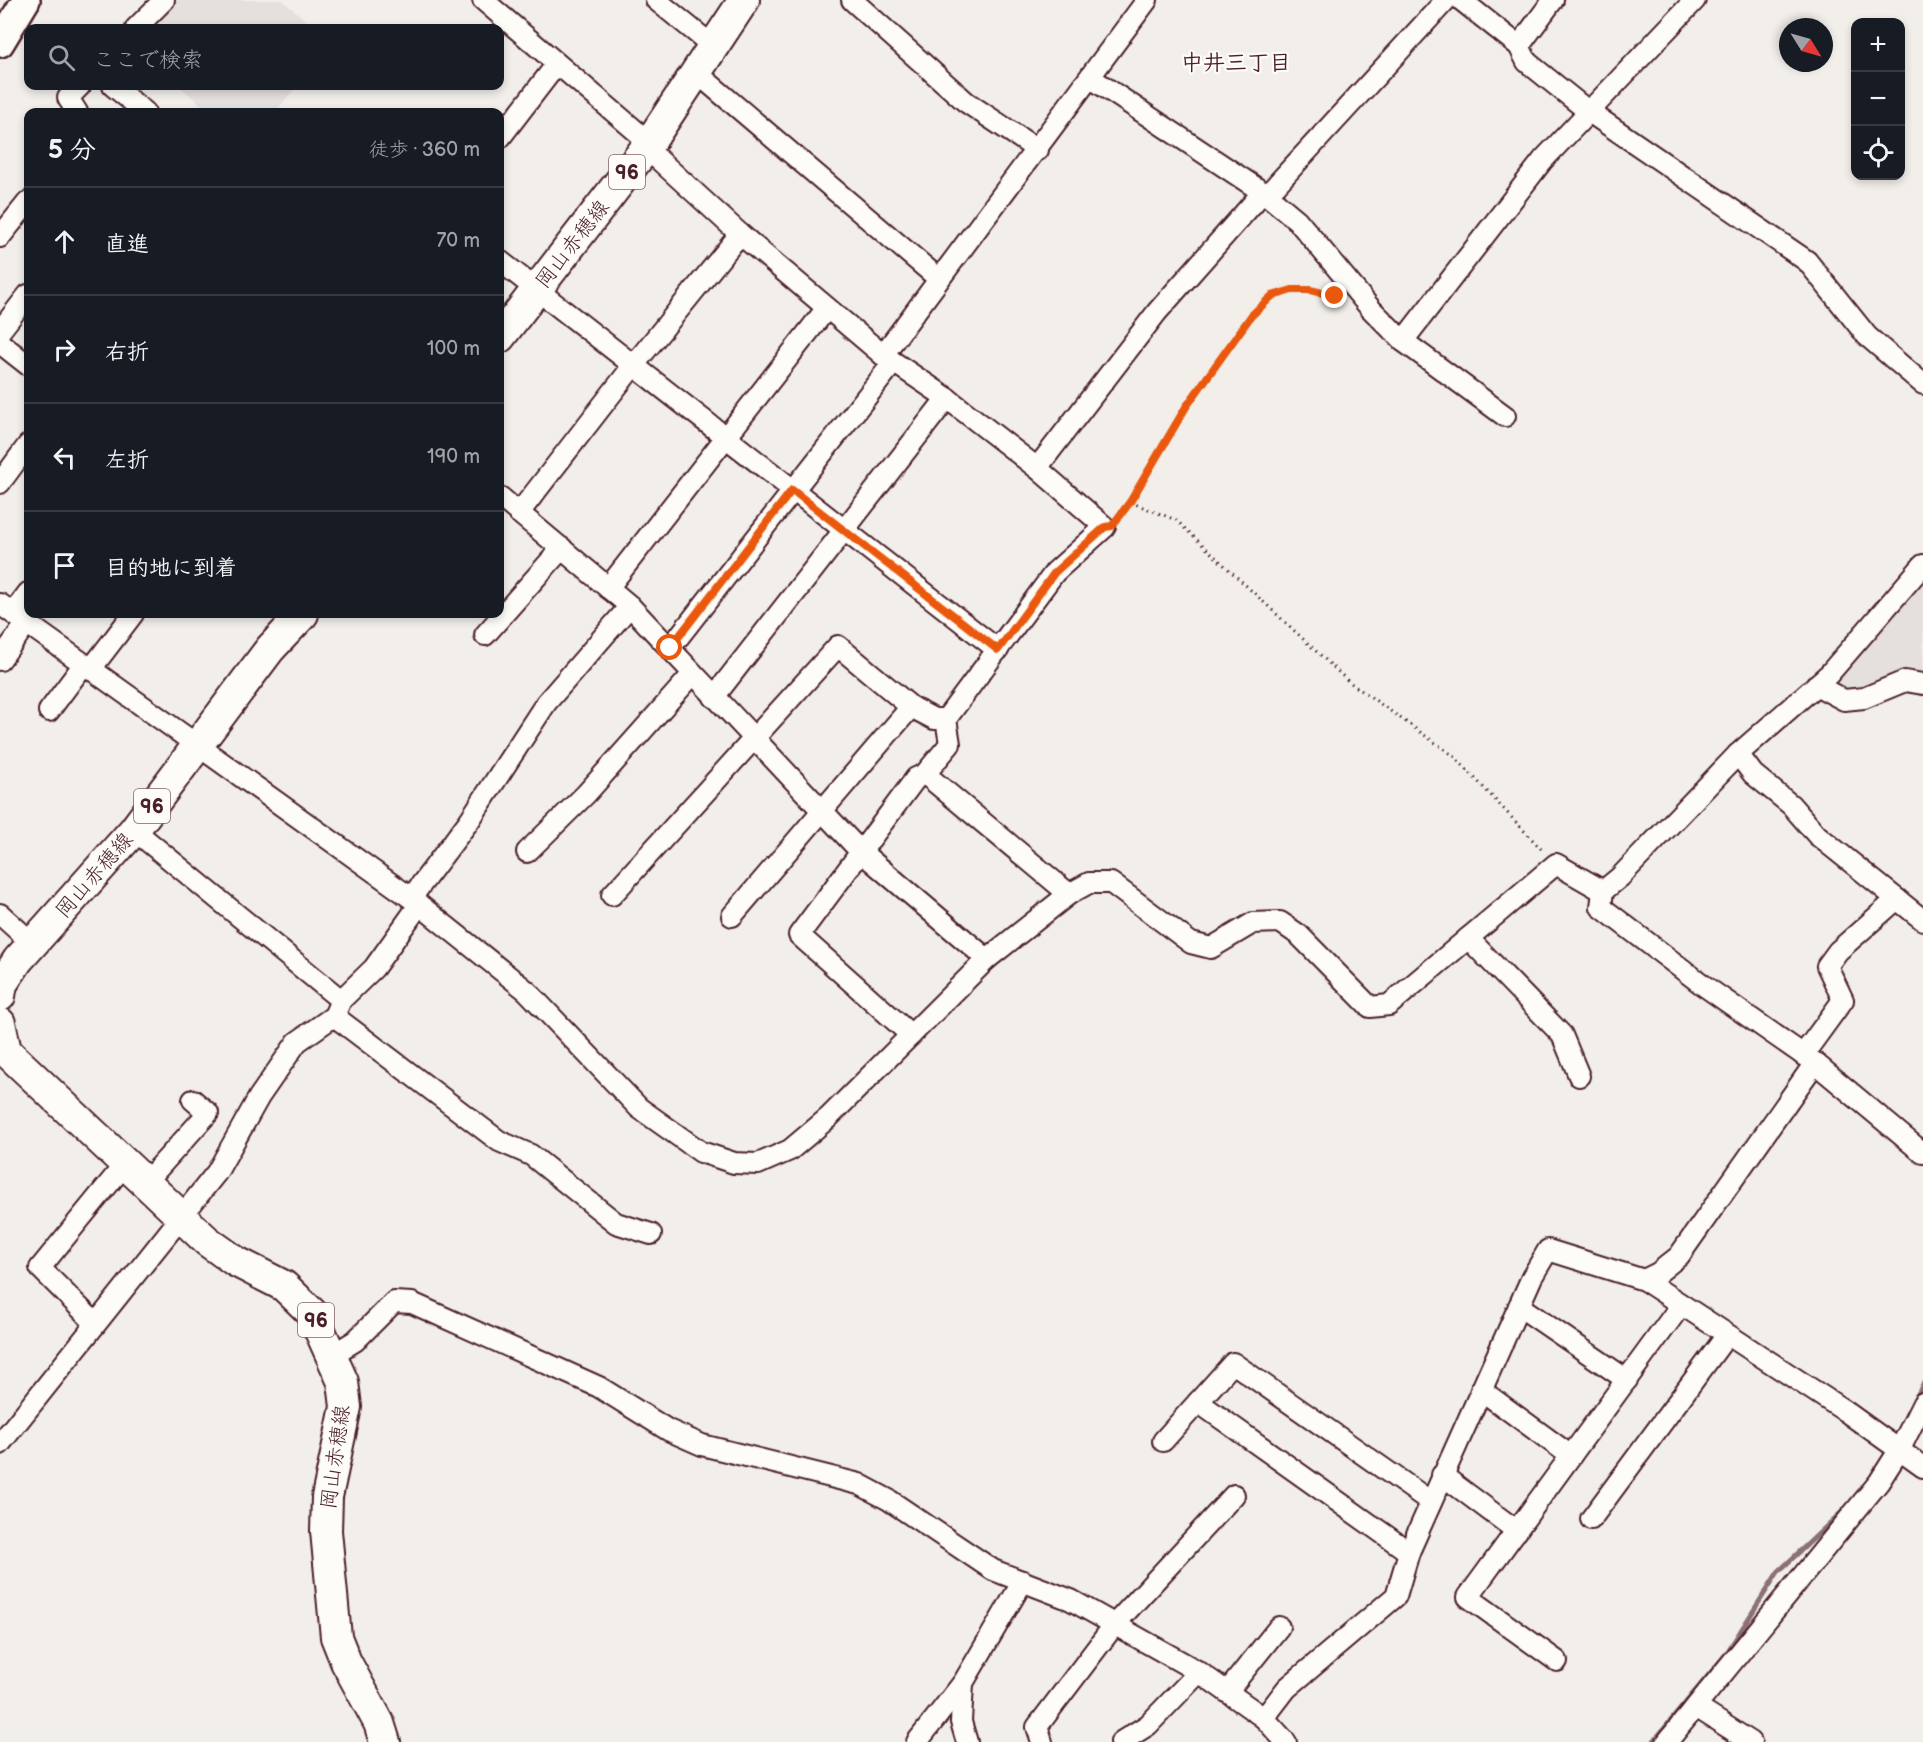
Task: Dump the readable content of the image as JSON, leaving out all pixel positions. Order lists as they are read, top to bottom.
{
  "streets": {
    "main road": ["96", "岡山赤穂線"]
  },
  "districts": ["中井三丁目"],
  "north": "bottom right",
  "page": {
    "map_buttons": ["+", "−"],
    "search": "ここで検索",
    "heading": ["5 分", "徒歩 · 360 m"],
    "list": [
      ["直進", "70 m"],
      ["右折", "100 m"],
      ["左折", "190 m"],
      "目的地に到着"
    ]
  }
}
